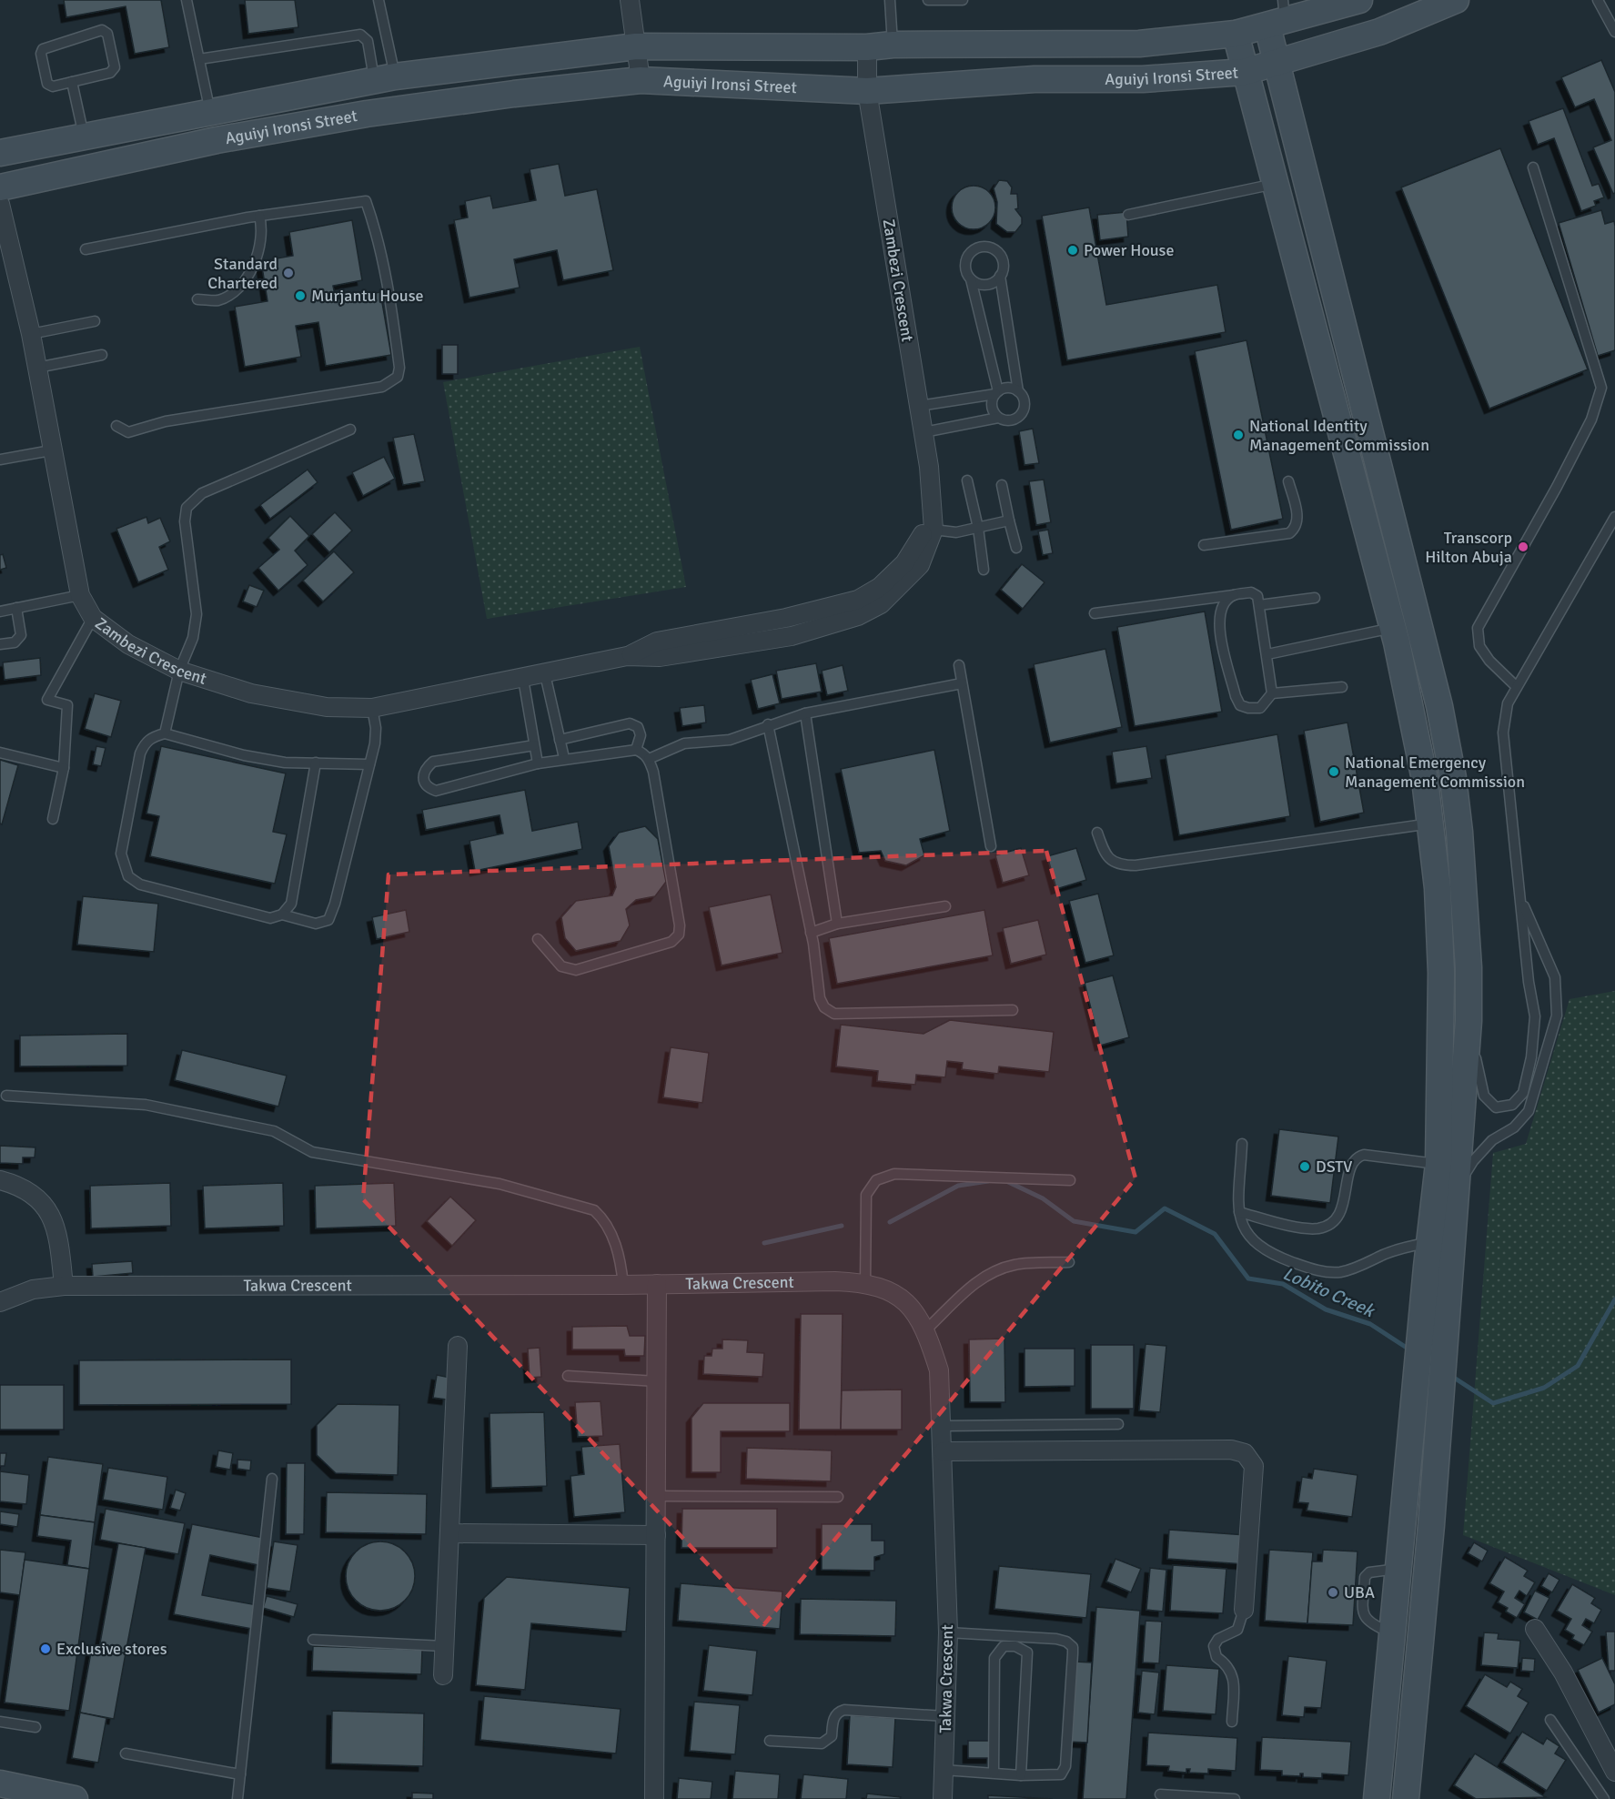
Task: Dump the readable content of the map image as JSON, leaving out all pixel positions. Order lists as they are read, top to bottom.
{
  "streets": {
    "main road": ["Aguiyi Ironsi Street"],
    "street": ["Zambezi Crescent", "Takwa Crescent"]
  },
  "crossings": [
    ["Aguiyi Ironsi Street", "Zambezi Crescent"]
  ],
  "water": ["Lobito Creek"],
  "places": [
    "Power House",
    "Standard Chartered",
    "Murjantu House",
    "National Identity Management Commission",
    "Transcorp Hilton Abuja",
    "National Emergency Management Commission",
    "DSTV",
    "UBA",
    "Exclusive stores"
  ]
}
